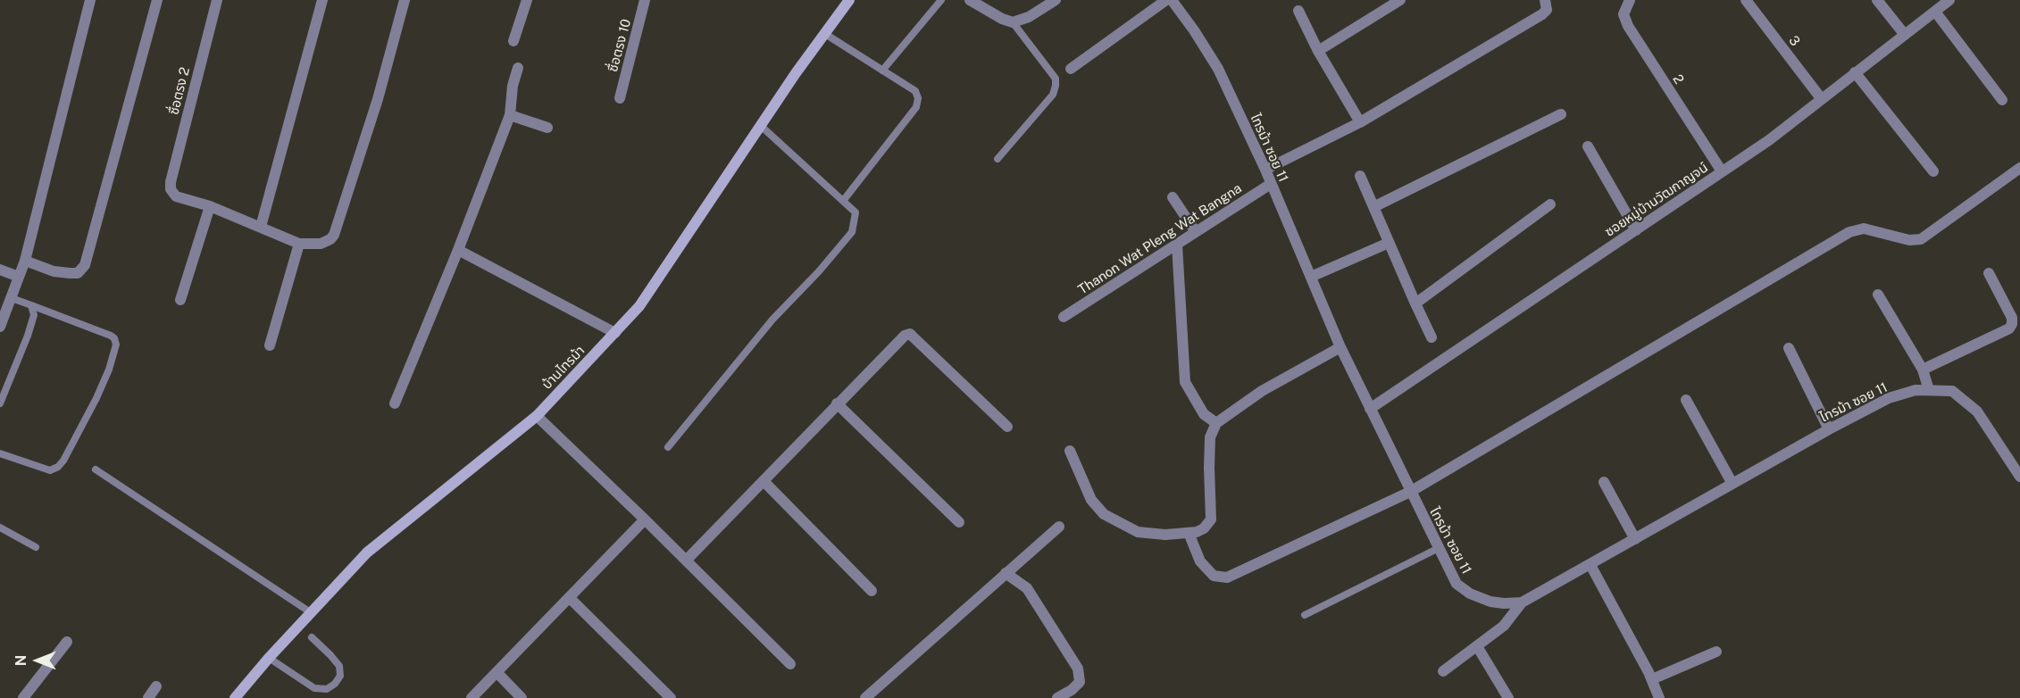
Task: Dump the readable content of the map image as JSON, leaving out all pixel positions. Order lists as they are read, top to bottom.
{
  "streets": {
    "street": [
      "3",
      "ซื่อตรง 10",
      "2",
      "ซื่อตรง 2",
      "ไทรม้า ซอย 11",
      "ซอยหมู่บ้านวัฒกาญจน์",
      "Thanon Wat Pleng Wat Bangna",
      "บ้านไทรม้า"
    ]
  },
  "crossings": [
    ["3", "ซอยหมู่บ้านวัฒกาญจน์"],
    ["2", "ซอยหมู่บ้านวัฒกาญจน์"],
    ["ไทรม้า ซอย 11", "ซอยหมู่บ้านวัฒกาญจน์"],
    ["ไทรม้า ซอย 11", "Thanon Wat Pleng Wat Bangna"]
  ],
  "north": "left"
}
